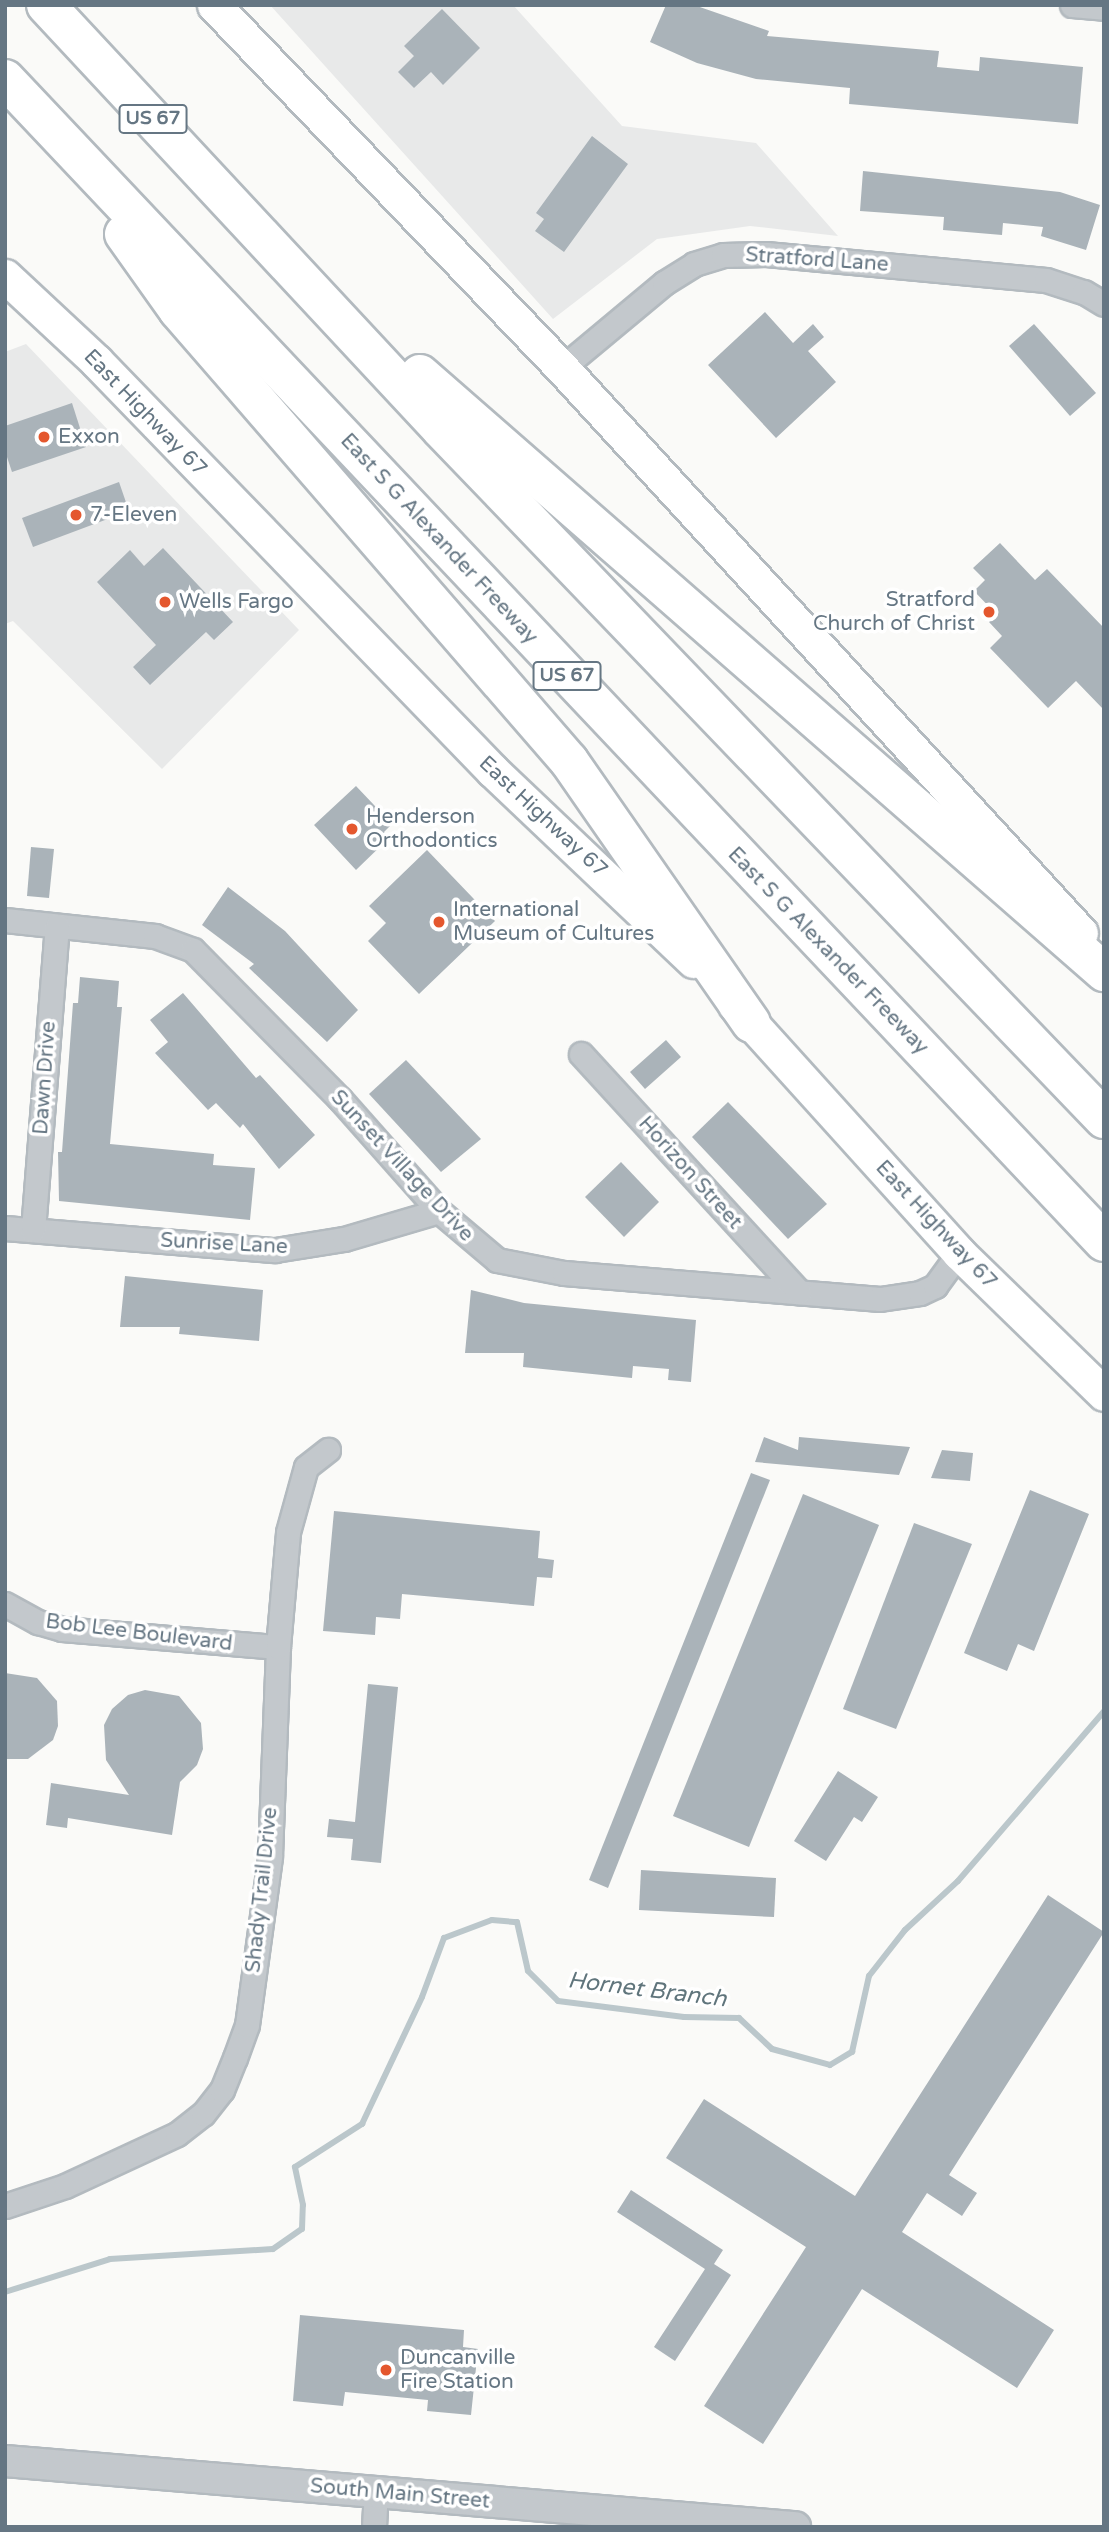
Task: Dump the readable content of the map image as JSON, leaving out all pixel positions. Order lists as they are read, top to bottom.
{
  "streets": {
    "highway": ["US 67", "East S G Alexander Freeway"],
    "main road": ["East Highway 67"],
    "street": [
      "Stratford Lane",
      "Dawn Drive",
      "Sunset Village Drive",
      "Horizon Street",
      "Sunrise Lane",
      "Bob Lee Boulevard",
      "Shady Trail Drive",
      "South Main Street"
    ]
  },
  "crossings": [
    ["East Highway 67", "Sunset Village Drive"],
    ["Dawn Drive", "Sunset Village Drive"],
    ["Dawn Drive", "Sunrise Lane"],
    ["Sunset Village Drive", "Horizon Street"],
    ["Sunset Village Drive", "Sunrise Lane"],
    ["Bob Lee Boulevard", "Shady Trail Drive"]
  ],
  "water": ["Hornet Branch"],
  "places": [
    "Exxon",
    "7-Eleven",
    "Wells Fargo",
    "Stratford Church of Christ",
    "Henderson Orthodontics",
    "International Museum of Cultures",
    "Duncanville Fire Station"
  ]
}
